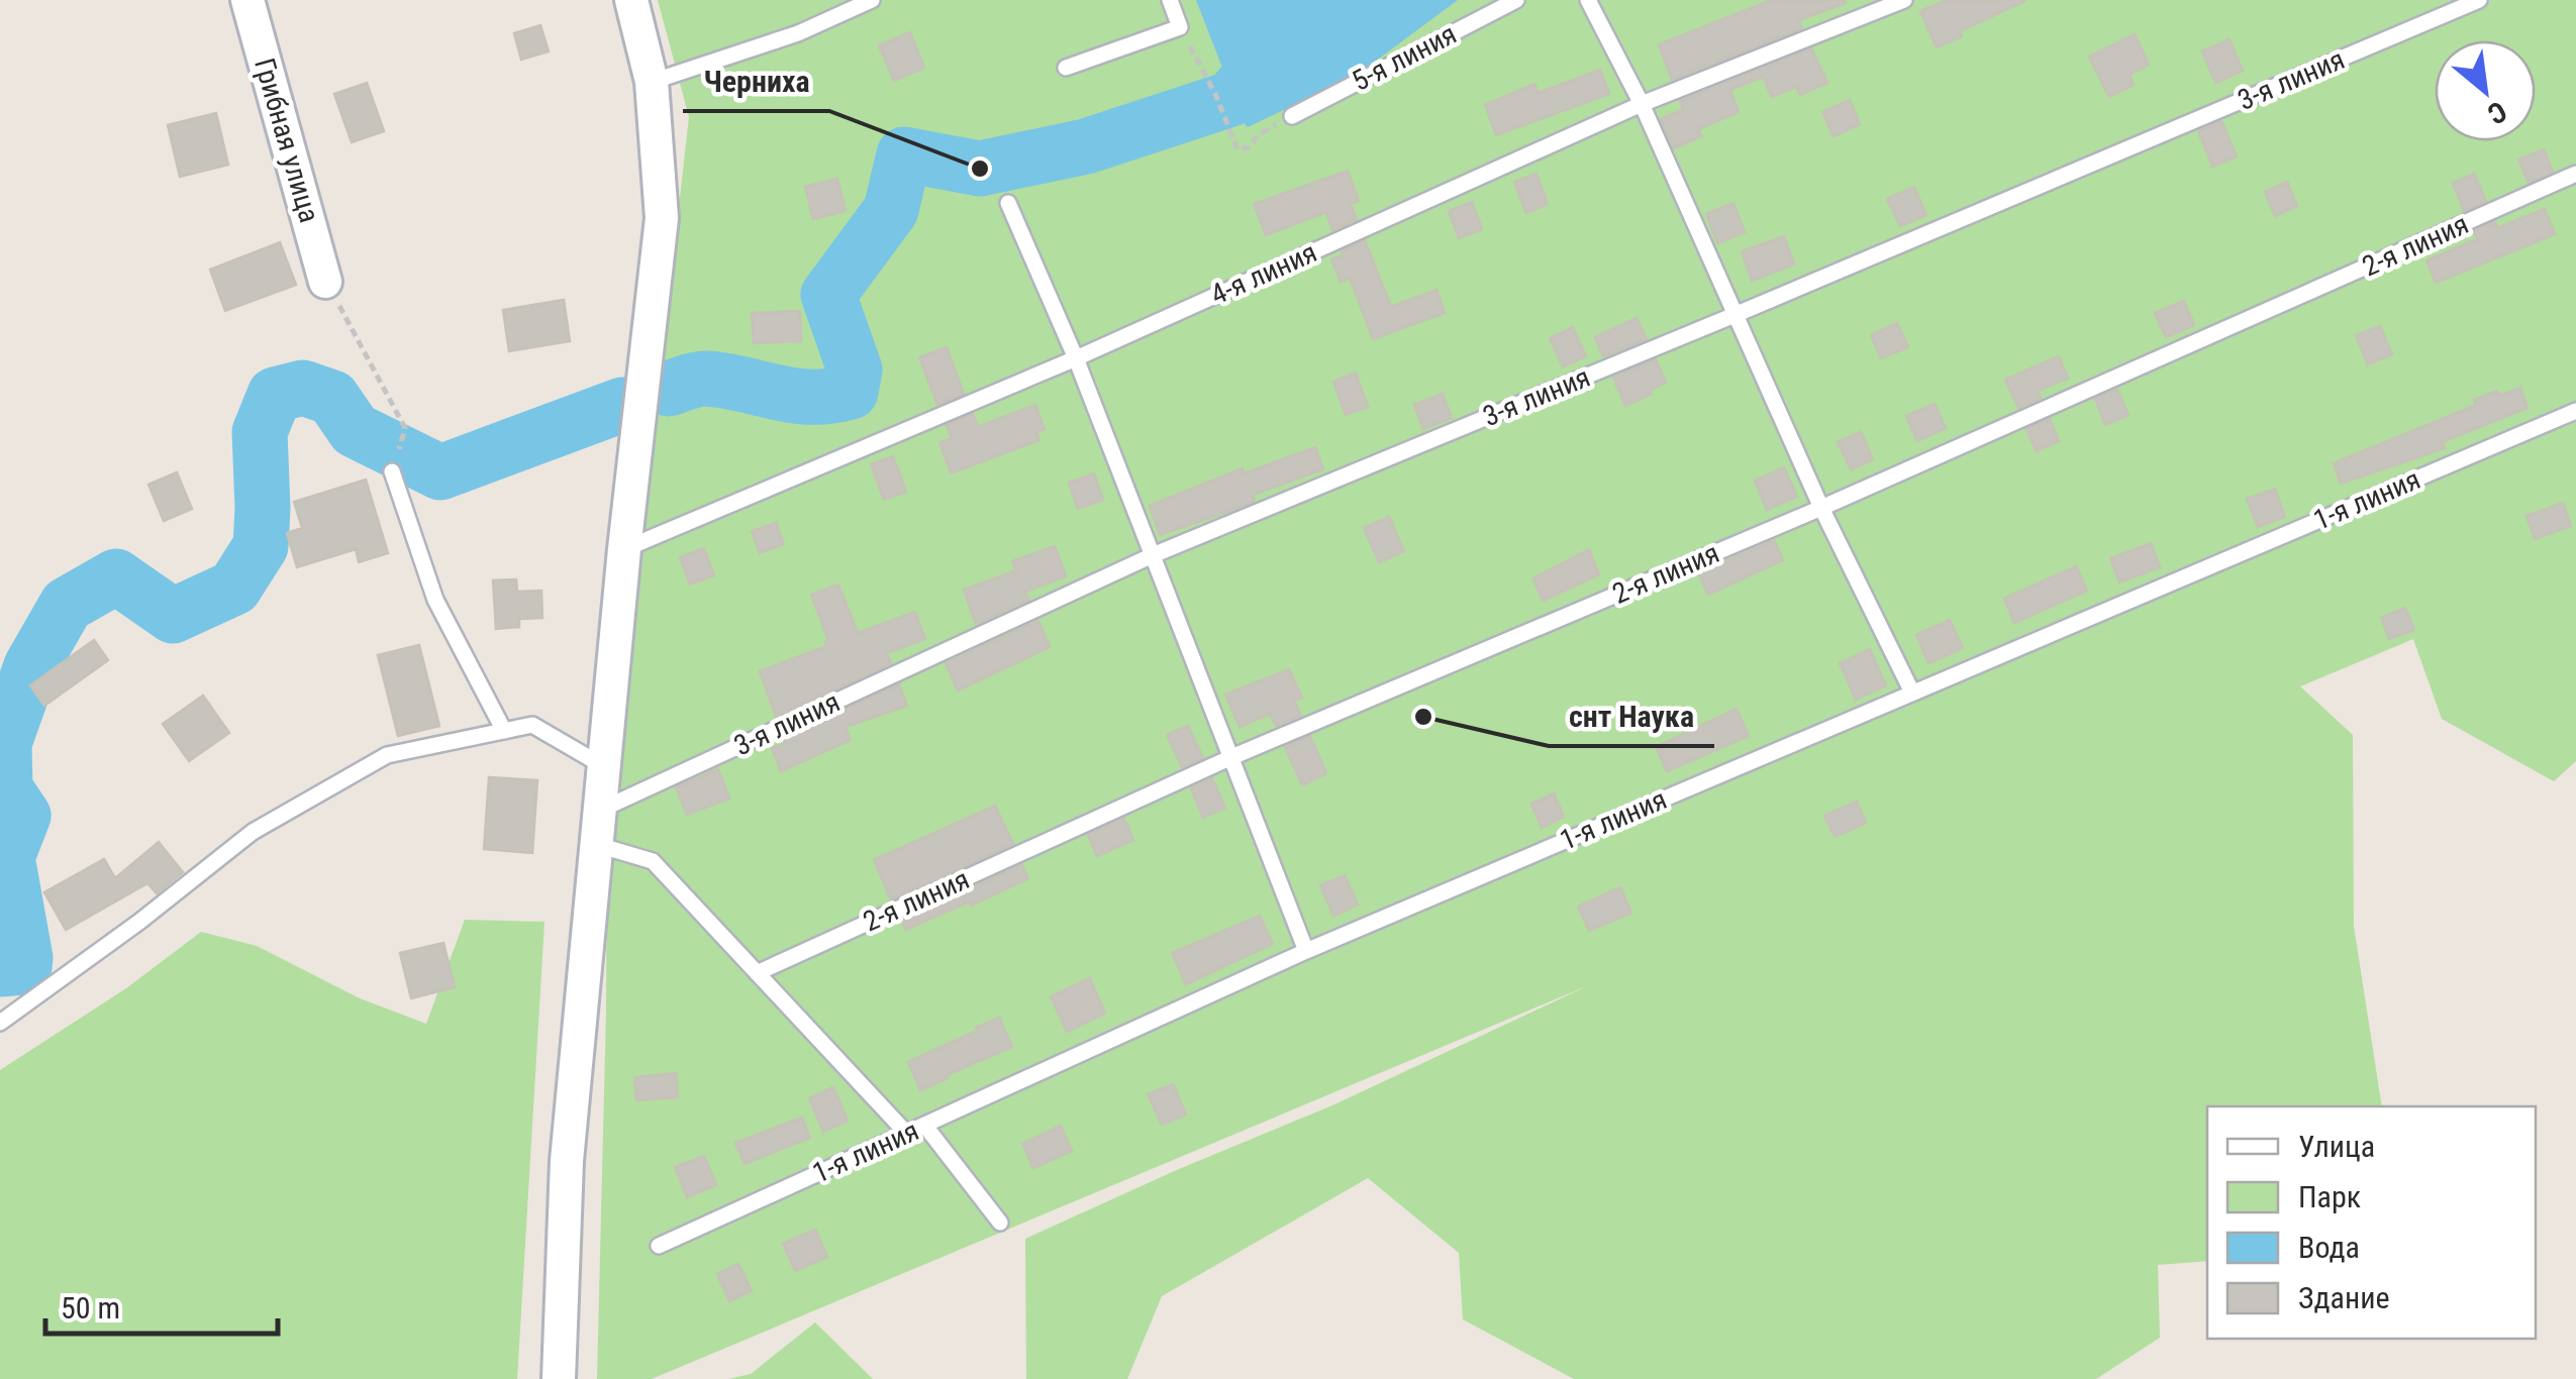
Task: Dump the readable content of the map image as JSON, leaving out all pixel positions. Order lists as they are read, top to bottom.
{
  "streets": {
    "street": ["Грибная улица"],
    "lane": [
      "5-я линия",
      "3-я линия",
      "2-я линия",
      "4-я линия",
      "1-я линия"
    ]
  },
  "places": ["Черниха", "снт Наука"],
  "legend": [
    "Улица",
    "Парк",
    "Вода",
    "Здание"
  ],
  "scale_bar": "50 m",
  "north": "bottom right"
}
